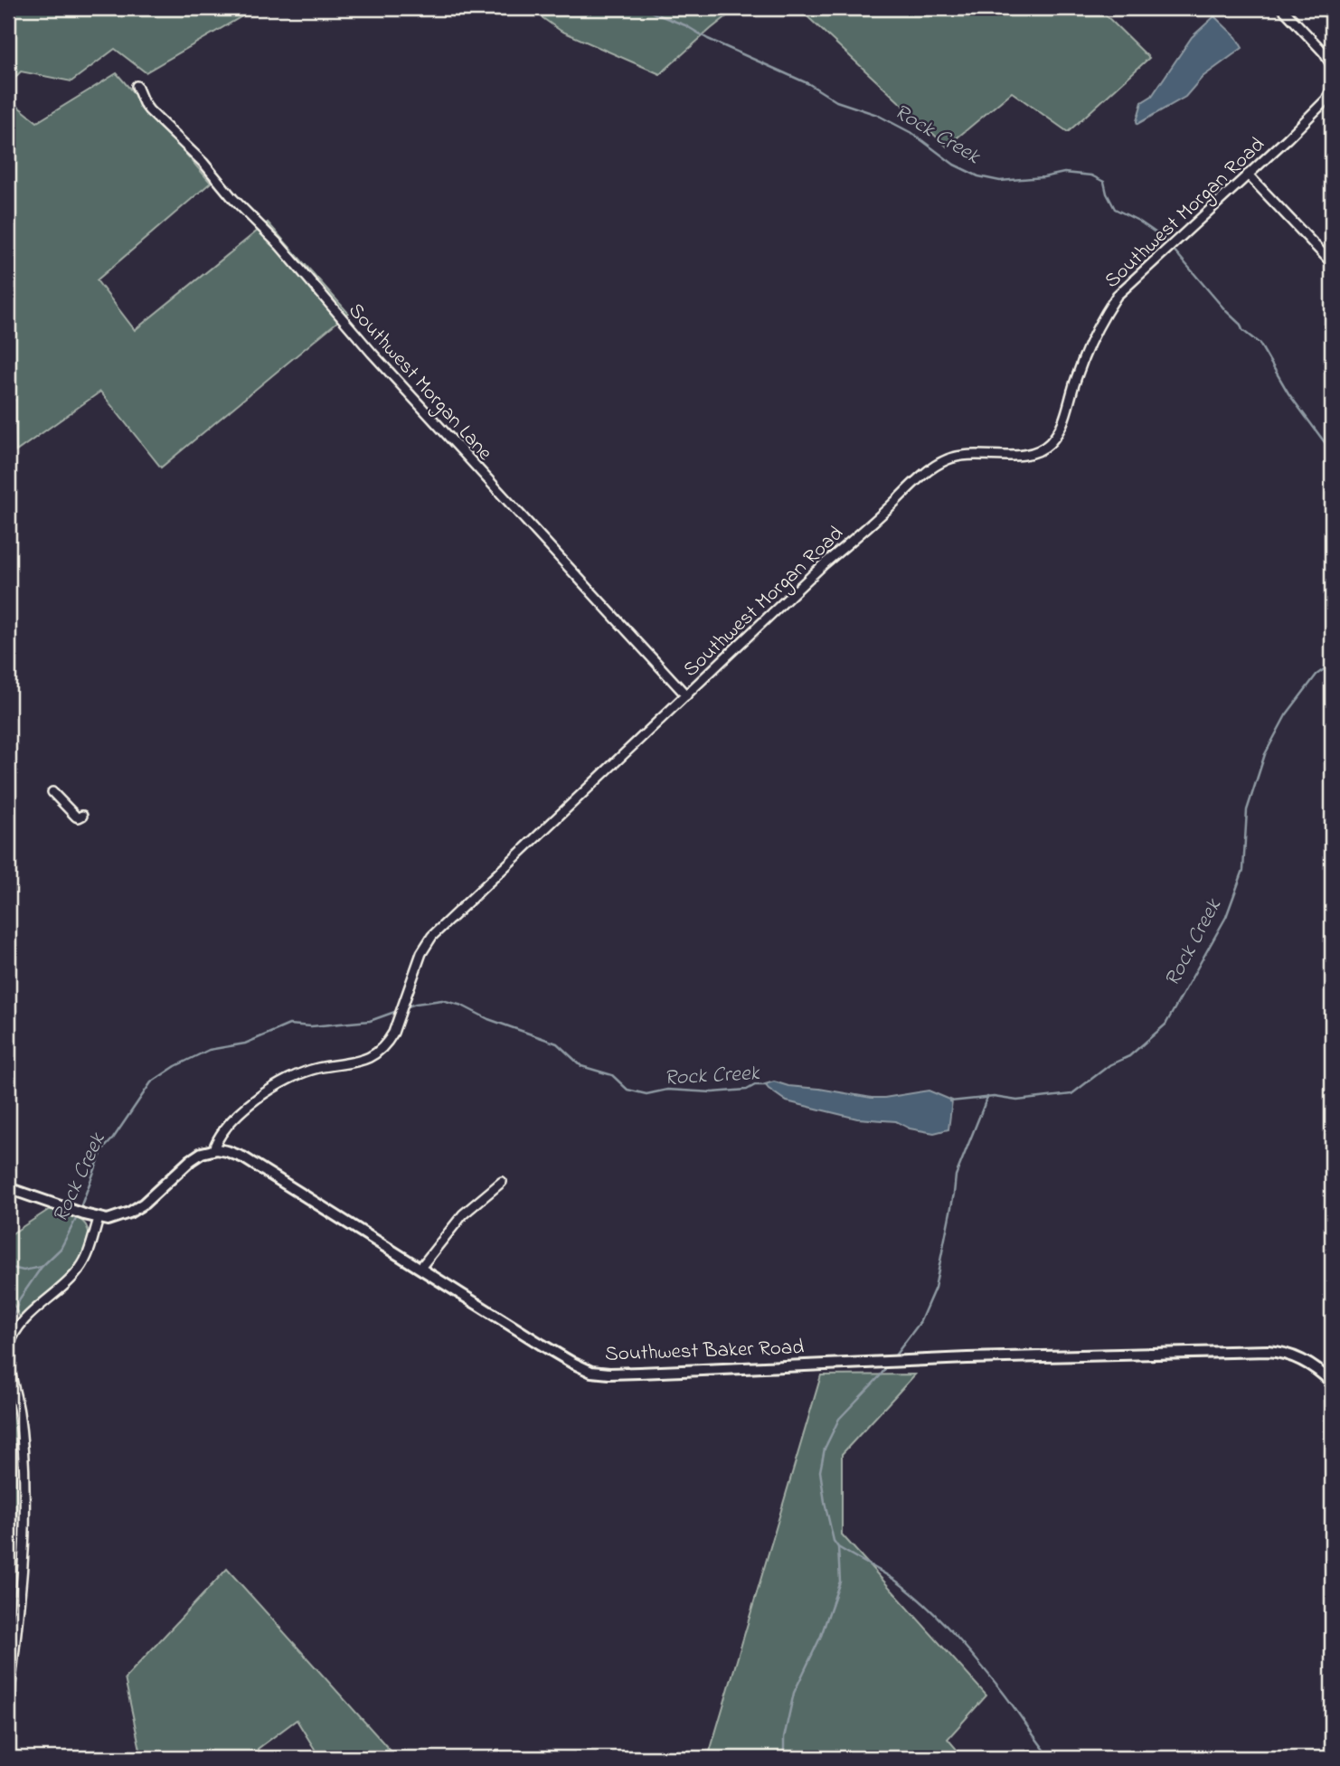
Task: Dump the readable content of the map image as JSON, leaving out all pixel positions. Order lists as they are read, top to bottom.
{
  "streets": {
    "main road": ["Southwest Baker Road"],
    "street": ["Southwest Morgan Road", "Southwest Morgan Lane"]
  },
  "crossings": [
    ["Southwest Morgan Road", "Southwest Morgan Lane"],
    ["Southwest Morgan Road", "Southwest Baker Road"]
  ],
  "water": ["Rock Creek"]
}
